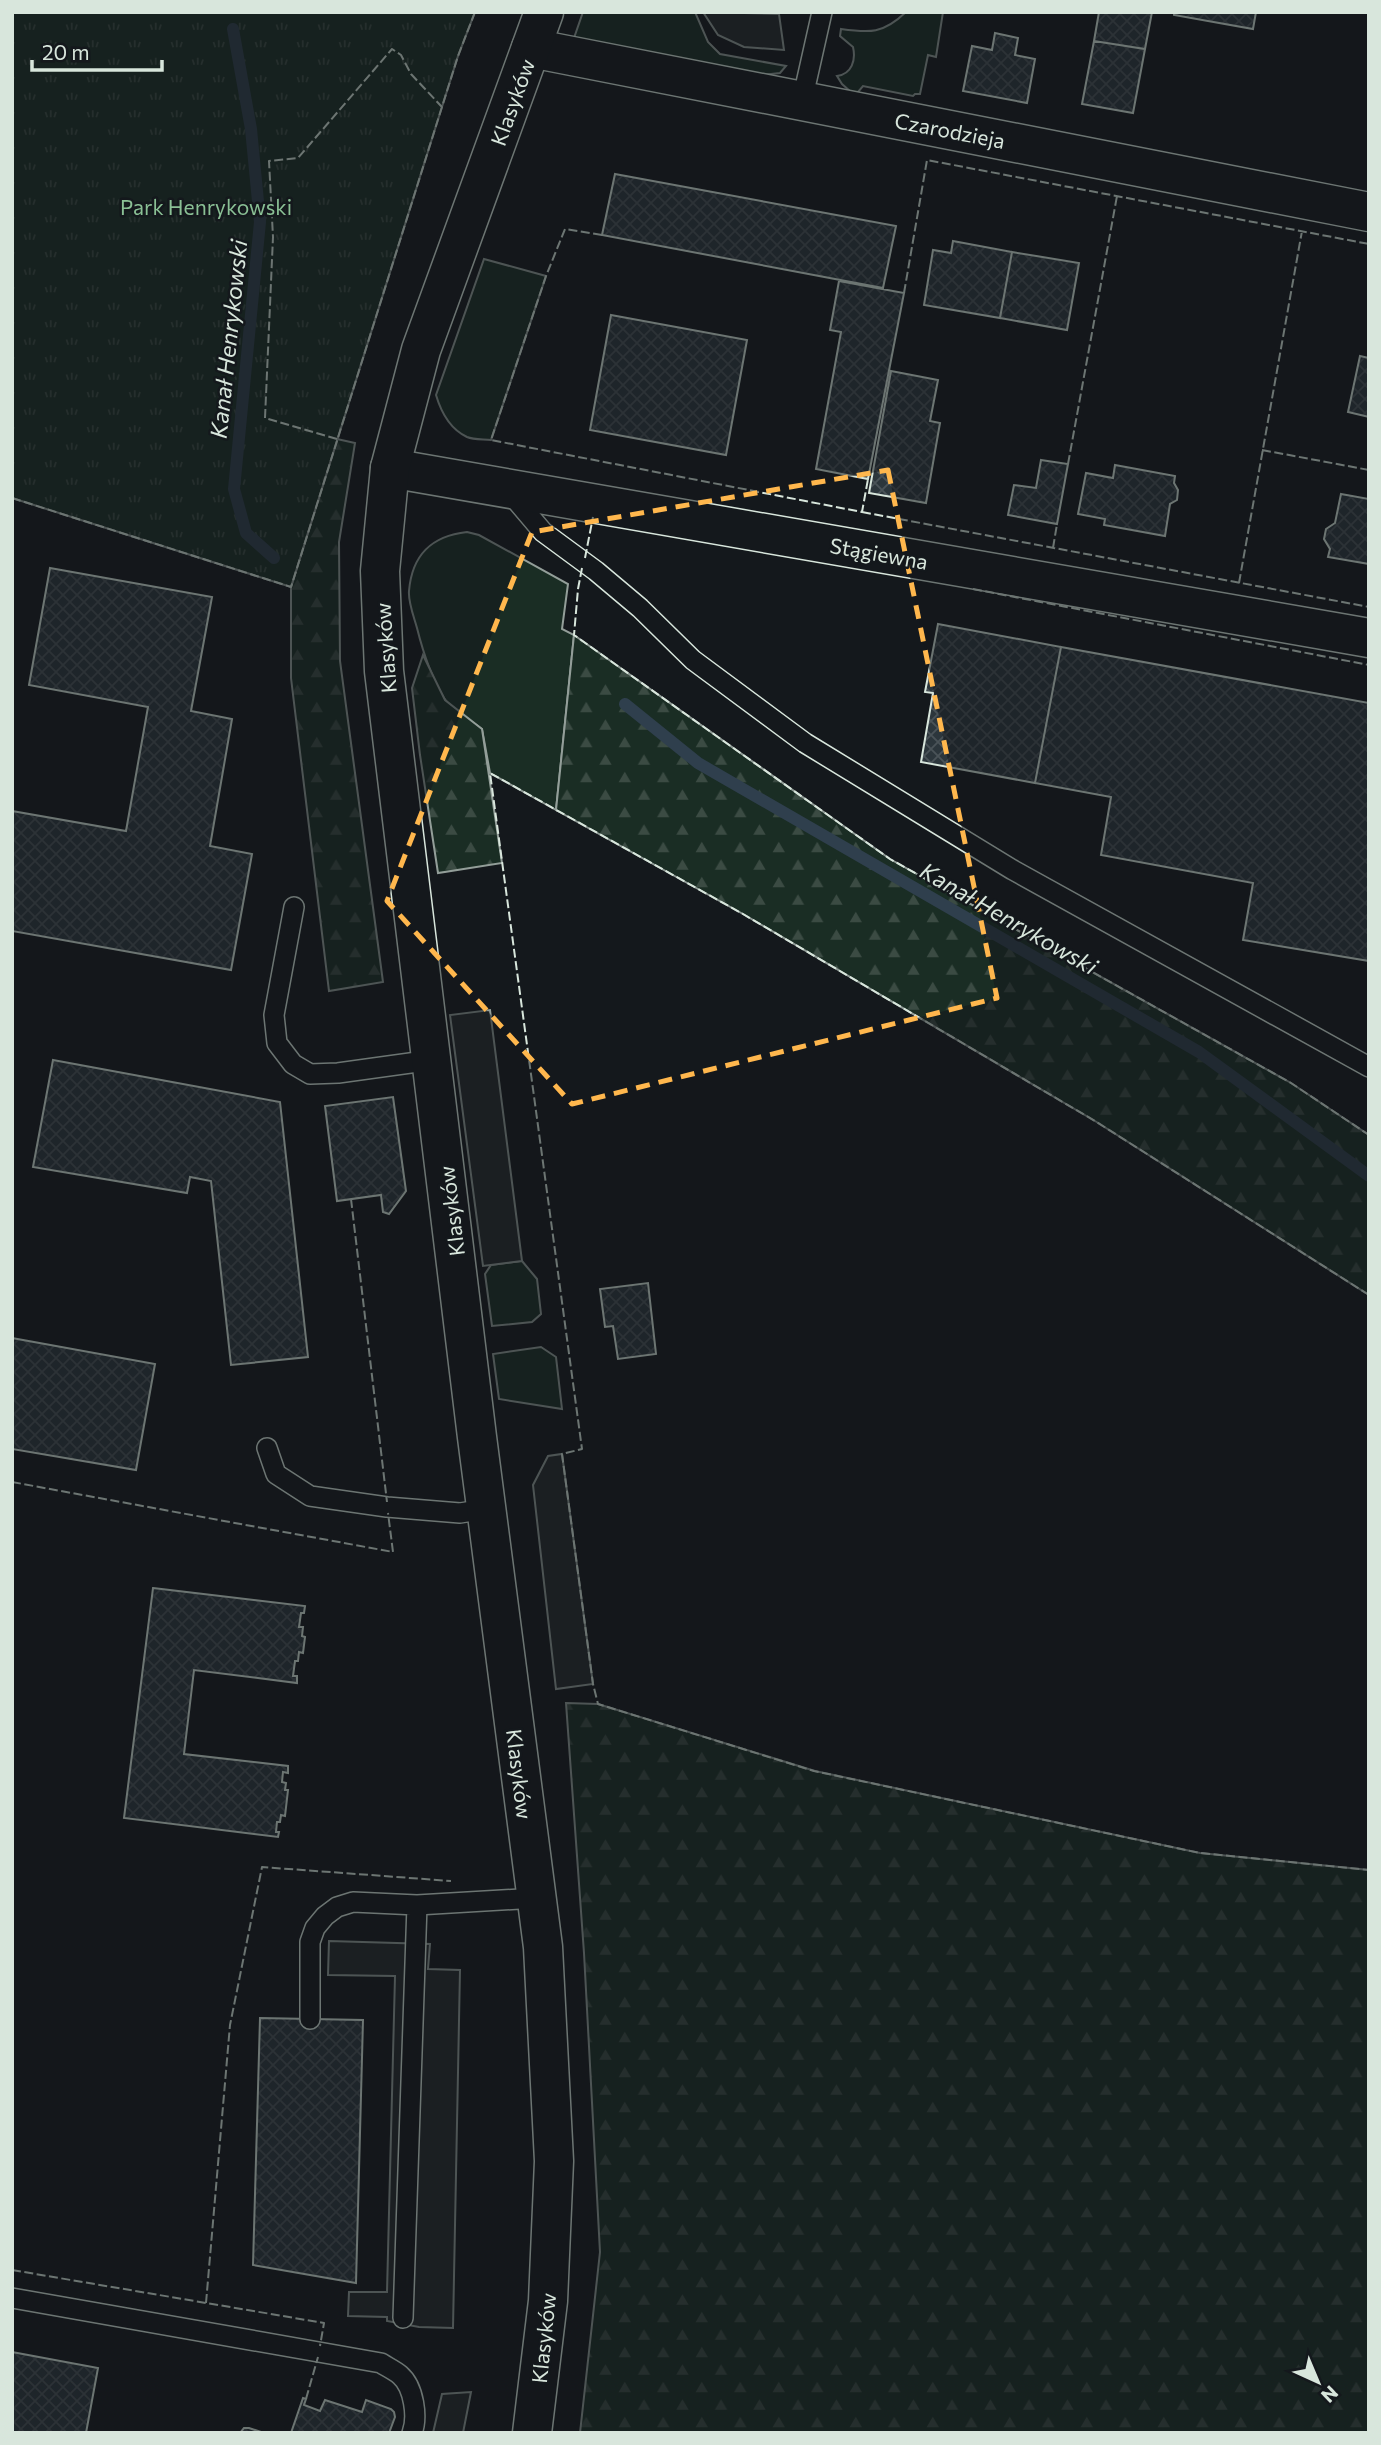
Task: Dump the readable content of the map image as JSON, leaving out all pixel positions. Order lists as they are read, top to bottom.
{
  "streets": {
    "street": ["Klasyków", "Czarodzieja", "Stągiewna"]
  },
  "crossings": [
    ["Klasyków", "Czarodzieja"],
    ["Klasyków", "Stągiewna"]
  ],
  "water": ["Kanał Henrykowski"],
  "parks": ["Park Henrykowski"],
  "scale_bar": "20 m",
  "north": "bottom right"
}
